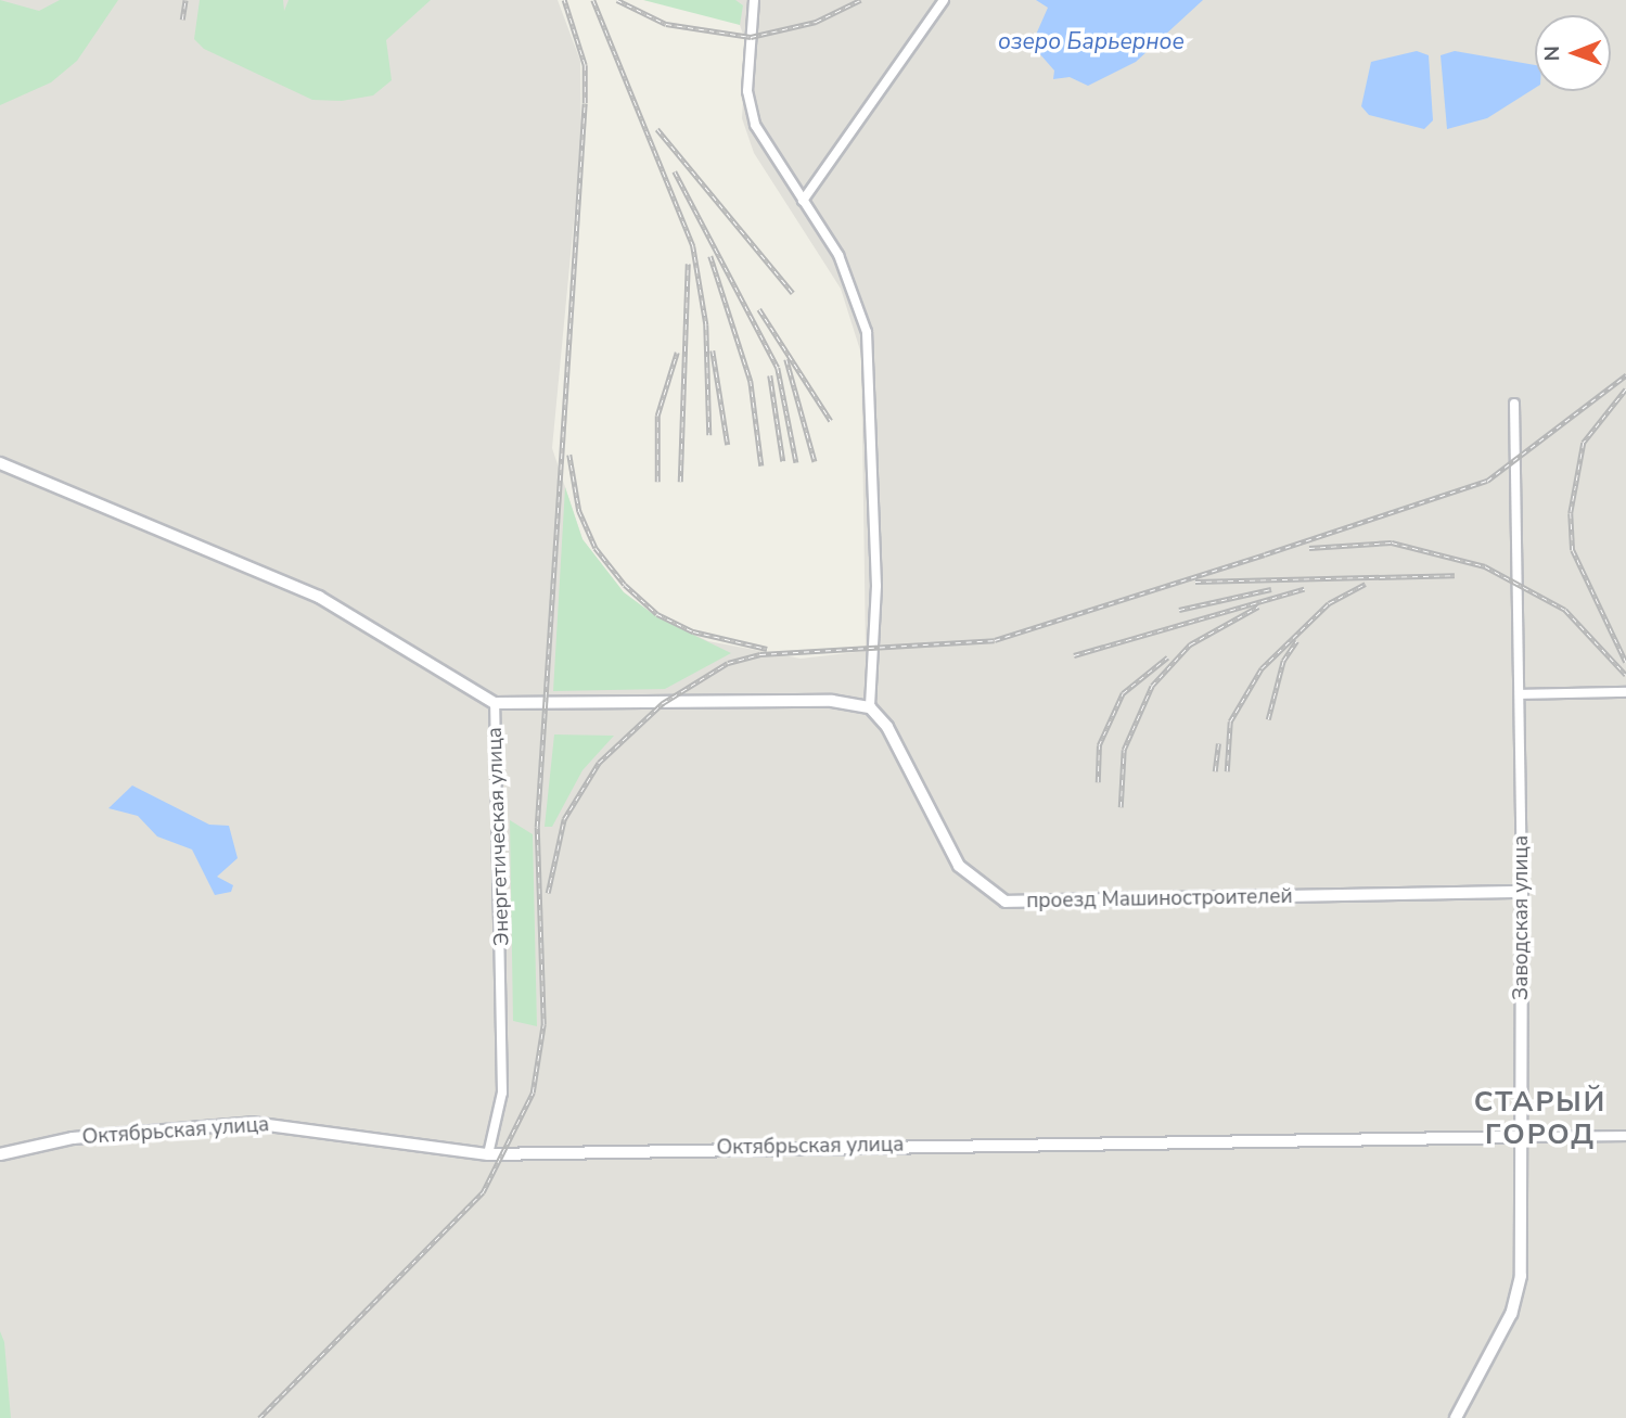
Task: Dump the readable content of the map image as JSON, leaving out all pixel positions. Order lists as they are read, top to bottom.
{
  "streets": {
    "street": [
      "Энергетическая улица",
      "проезд Машиностроителей",
      "Заводская улица",
      "Октябрьская улица"
    ]
  },
  "crossings": [
    ["Энергетическая улица", "Октябрьская улица"],
    ["проезд Машиностроителей", "Заводская улица"],
    ["Заводская улица", "Октябрьская улица"]
  ],
  "districts": ["СТАРЫЙ ГОРОД"],
  "water": ["озеро Барьерное"],
  "north": "left"
}
